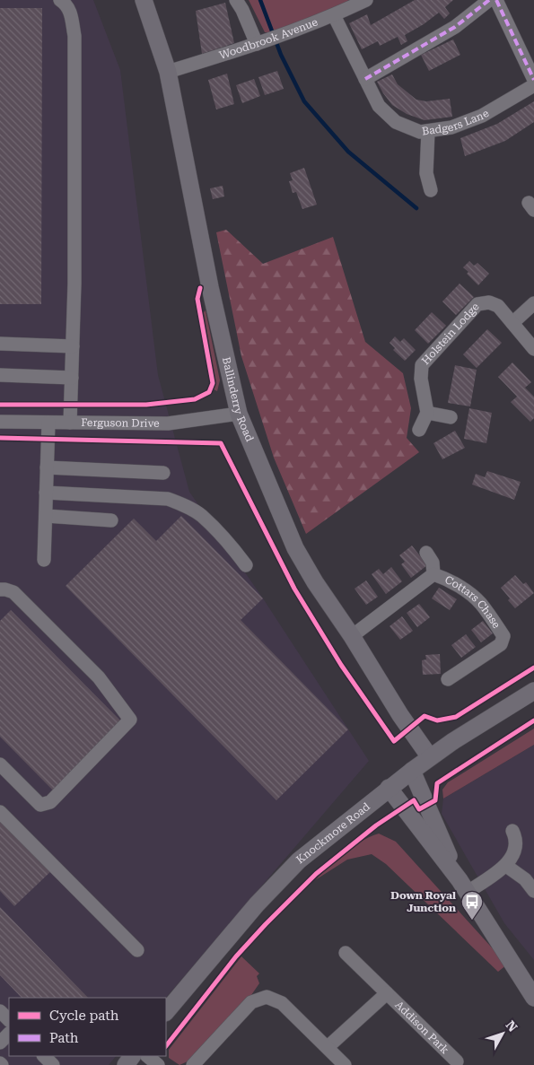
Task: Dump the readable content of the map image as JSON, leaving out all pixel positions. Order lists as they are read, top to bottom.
{
  "streets": {
    "main road": ["Ballinderry Road", "Knockmore Road"],
    "street": [
      "Woodbrook Avenue",
      "Badgers Lane",
      "Holstein Lodge",
      "Ferguson Drive",
      "Cottars Chase",
      "Addison Park"
    ]
  },
  "crossings": [
    ["Woodbrook Avenue", "Badgers Lane"],
    ["Woodbrook Avenue", "Ballinderry Road"],
    ["Ballinderry Road", "Ferguson Drive"],
    ["Ballinderry Road", "Cottars Chase"],
    ["Ballinderry Road", "Knockmore Road"]
  ],
  "places": {
    "bus stop": ["Down Royal Junction"]
  },
  "legend": ["Cycle path", "Path"],
  "north": "top right"
}
